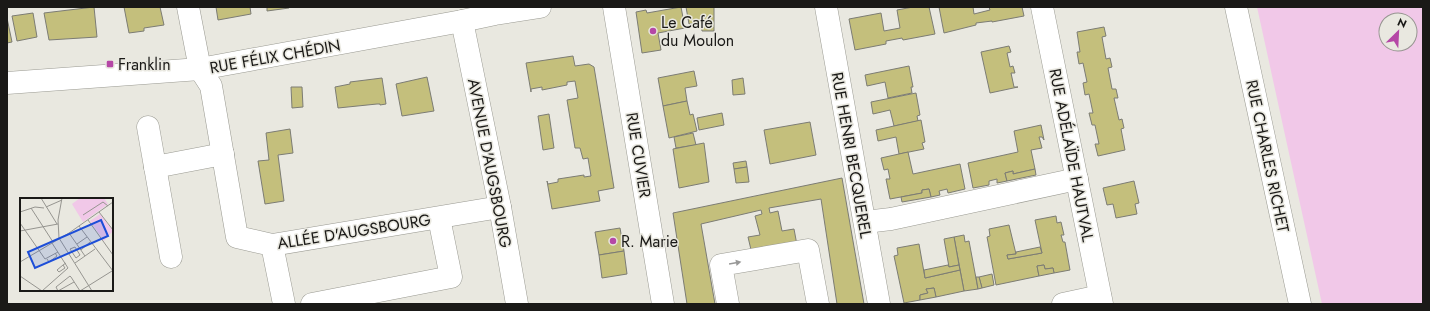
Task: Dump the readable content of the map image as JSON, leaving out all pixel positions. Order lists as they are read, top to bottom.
{
  "streets": {
    "street": [
      "RUE FÉLIX CHÉDIN",
      "RUE CUVIER",
      "RUE HENRI BECQUEREL",
      "RUE ADÉLAÏDE HAUTVAL",
      "RUE CHARLES RICHET",
      "AVENUE D'AUGSBOURG",
      "ALLÉE D'AUGSBOURG"
    ]
  },
  "crossings": [
    ["RUE FÉLIX CHÉDIN", "AVENUE D'AUGSBOURG"],
    ["RUE FÉLIX CHÉDIN", "ALLÉE D'AUGSBOURG"],
    ["AVENUE D'AUGSBOURG", "ALLÉE D'AUGSBOURG"]
  ],
  "places": {
    "other": ["Le Café du Moulon", "R. Marie"],
    "transit": ["Franklin"]
  },
  "north": "top right"
}
